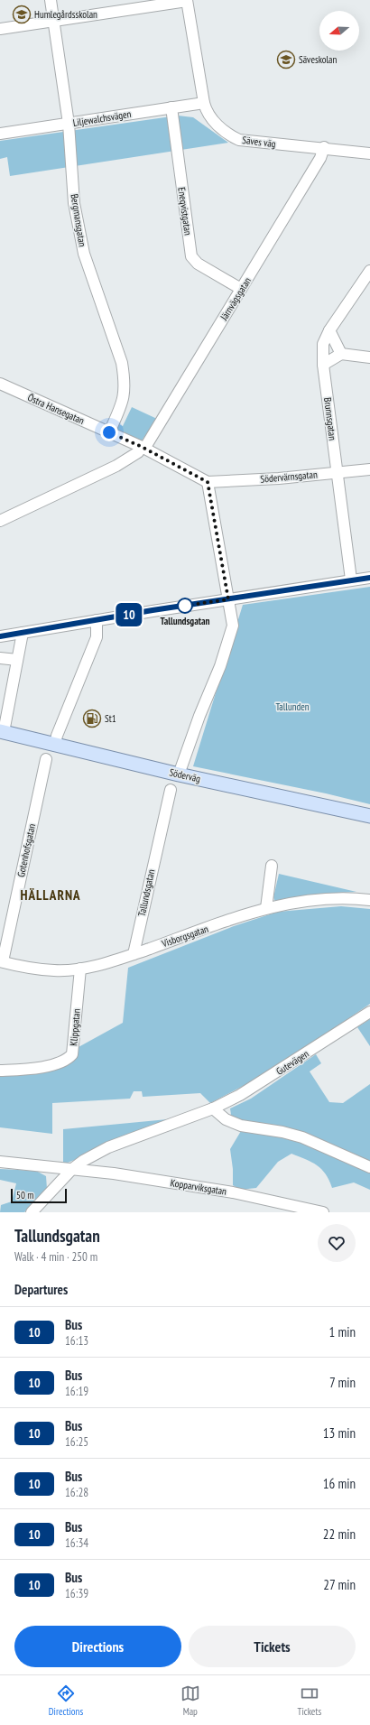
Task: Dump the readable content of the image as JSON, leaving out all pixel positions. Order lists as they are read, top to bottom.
{
  "streets": {
    "main road": ["Söderväg"],
    "street": [
      "Liljewalchsvägen",
      "Säves väg",
      "Eneqvistgatan",
      "Bergmansgatan",
      "Järnvägsgatan",
      "Östra Hansegatan",
      "Brunnsgatan",
      "Södervärnsgatan",
      "Gotenhofsgatan",
      "Tallundsgatan",
      "Visborgsgatan",
      "Klippgatan",
      "Gutevägen",
      "Kopparviksgatan"
    ]
  },
  "crossings": [
    ["Liljewalchsvägen", "Säves väg"],
    ["Liljewalchsvägen", "Eneqvistgatan"],
    ["Liljewalchsvägen", "Bergmansgatan"],
    ["Säves väg", "Järnvägsgatan"],
    ["Eneqvistgatan", "Järnvägsgatan"],
    ["Bergmansgatan", "Östra Hansegatan"],
    ["Järnvägsgatan", "Östra Hansegatan"],
    ["Östra Hansegatan", "Södervärnsgatan"],
    ["Brunnsgatan", "Södervärnsgatan"],
    ["Gotenhofsgatan", "Visborgsgatan"],
    ["Tallundsgatan", "Visborgsgatan"],
    ["Visborgsgatan", "Klippgatan"],
    ["Gutevägen", "Kopparviksgatan"]
  ],
  "districts": ["HÄLLARNA"],
  "parks": ["Tallunden"],
  "places": {
    "school or university": ["Humlegårdsskolan", "Säveskolan"],
    "other": ["Tallundsgatan"],
    "fuel station": ["St1"]
  },
  "lines": ["bus line 10"],
  "scale_bar": "50 m",
  "north": "left",
  "page": {
    "on_map": "10",
    "scale": "50 m",
    "heading": [
      ["Tallundsgatan", "Walk · 4 min · 250 m"],
      "Departures"
    ],
    "list": [
      {
        "mark": "10",
        "name": "Bus",
        "note": "16:13",
        "value": "1 min"
      },
      {
        "mark": "10",
        "name": "Bus",
        "note": "16:19",
        "value": "7 min"
      },
      {
        "mark": "10",
        "name": "Bus",
        "note": "16:25",
        "value": "13 min"
      },
      {
        "mark": "10",
        "name": "Bus",
        "note": "16:28",
        "value": "16 min"
      },
      {
        "mark": "10",
        "name": "Bus",
        "note": "16:34",
        "value": "22 min"
      },
      {
        "mark": "10",
        "name": "Bus",
        "note": "16:39",
        "value": "27 min"
      }
    ],
    "buttons": ["Directions", "Tickets"],
    "tabs": ["Directions", "Map", "Tickets"]
  }
}
